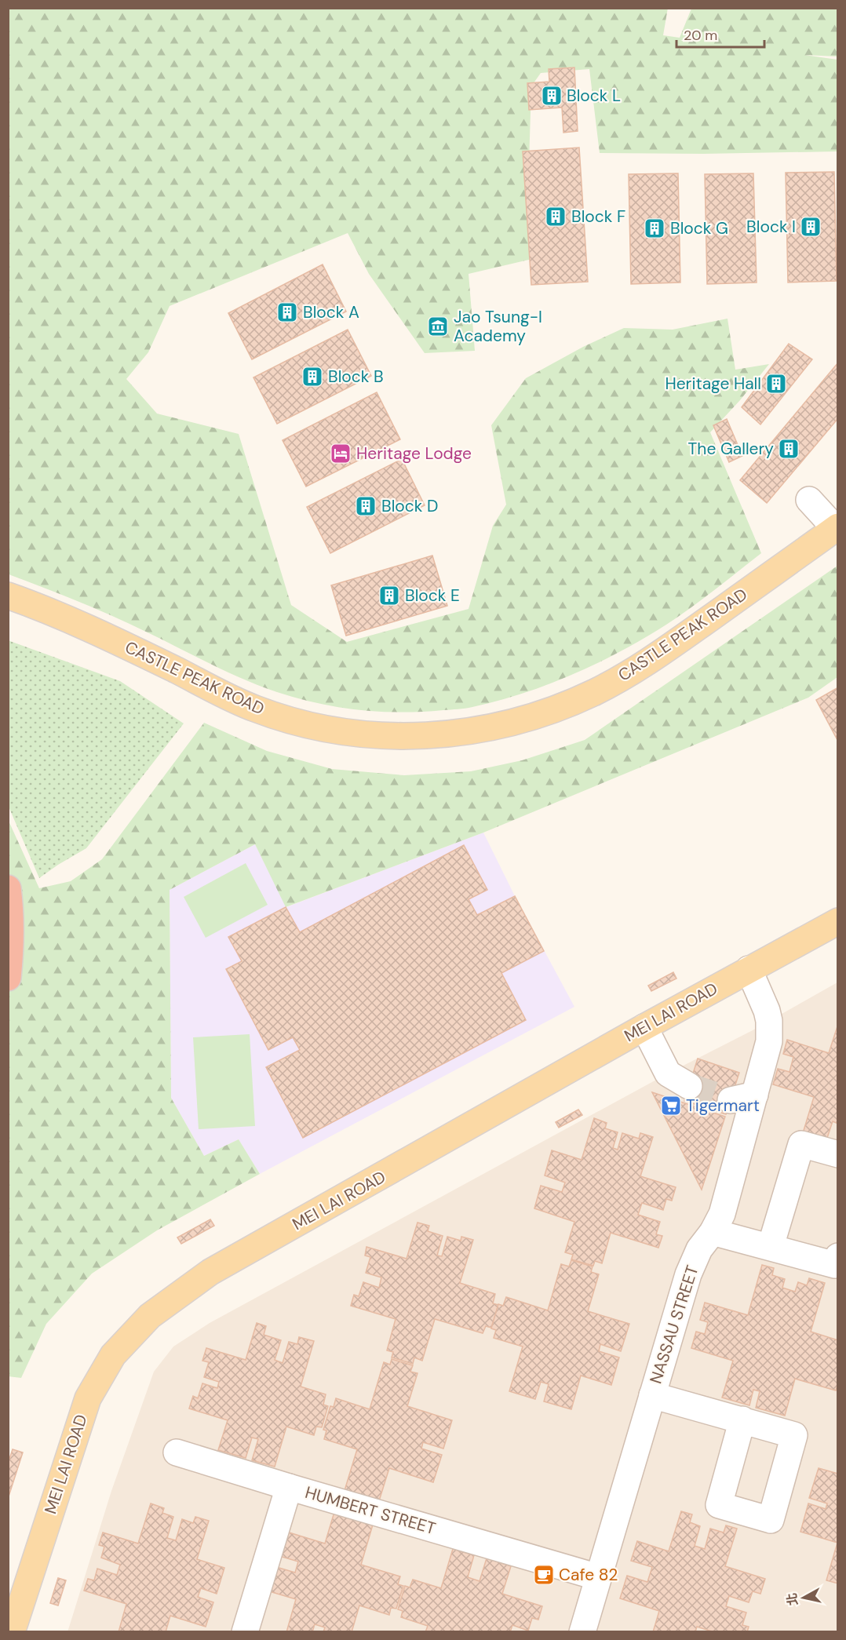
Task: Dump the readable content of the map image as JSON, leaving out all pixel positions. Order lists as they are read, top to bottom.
{
  "streets": {
    "main road": ["CASTLE PEAK ROAD", "MEI LAI ROAD"],
    "street": ["NASSAU STREET", "HUMBERT STREET"]
  },
  "crossings": [
    ["MEI LAI ROAD", "NASSAU STREET"],
    ["NASSAU STREET", "HUMBERT STREET"]
  ],
  "places": {
    "building": [
      "Block L",
      "Block F",
      "Block I",
      "Block G",
      "Block A",
      "Block B",
      "Heritage Hall",
      "The Gallery",
      "Block D",
      "Block E"
    ],
    "museum": ["Jao Tsung-I Academy"],
    "hotel": ["Heritage Lodge"],
    "supermarket": ["Tigermart"],
    "cafe": ["Cafe 82"]
  },
  "scale_bar": "20 m",
  "north": "left"
}
